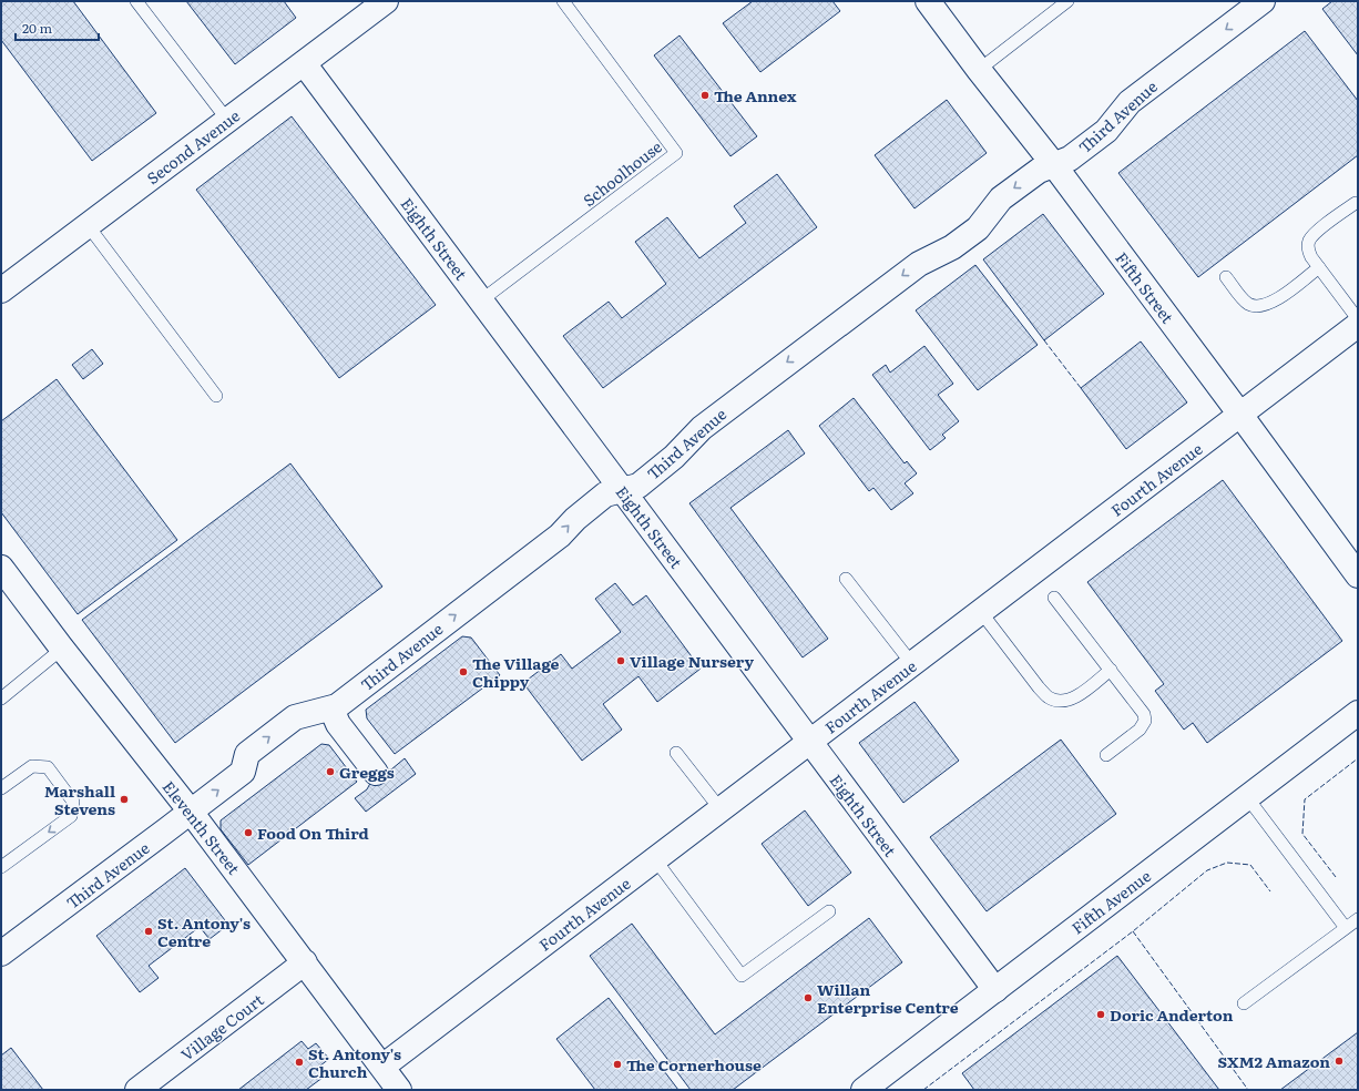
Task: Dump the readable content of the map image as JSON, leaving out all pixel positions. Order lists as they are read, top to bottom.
{
  "streets": {
    "street": [
      "Third Avenue",
      "Second Avenue",
      "Eighth Street",
      "Fifth Street",
      "Fourth Avenue",
      "Eleventh Street",
      "Fifth Avenue",
      "Village Court"
    ],
    "lane": ["Schoolhouse"]
  },
  "crossings": [
    ["Third Avenue", "Eighth Street"],
    ["Third Avenue", "Fifth Street"],
    ["Third Avenue", "Eleventh Street"],
    ["Second Avenue", "Eighth Street"],
    ["Schoolhouse", "Eighth Street"],
    ["Eighth Street", "Fourth Avenue"],
    ["Eighth Street", "Fifth Avenue"],
    ["Fifth Street", "Fourth Avenue"],
    ["Fourth Avenue", "Eleventh Street"],
    ["Eleventh Street", "Village Court"]
  ],
  "places": [
    "The Annex",
    "Village Nursery",
    "The Village Chippy",
    "Greggs",
    "Marshall Stevens",
    "Food On Third",
    "St. Antony's Centre",
    "Willan Enterprise Centre",
    "Doric Anderton",
    "SXM2 Amazon",
    "St. Antony's Church",
    "The Cornerhouse"
  ],
  "scale_bar": "20 m"
}
